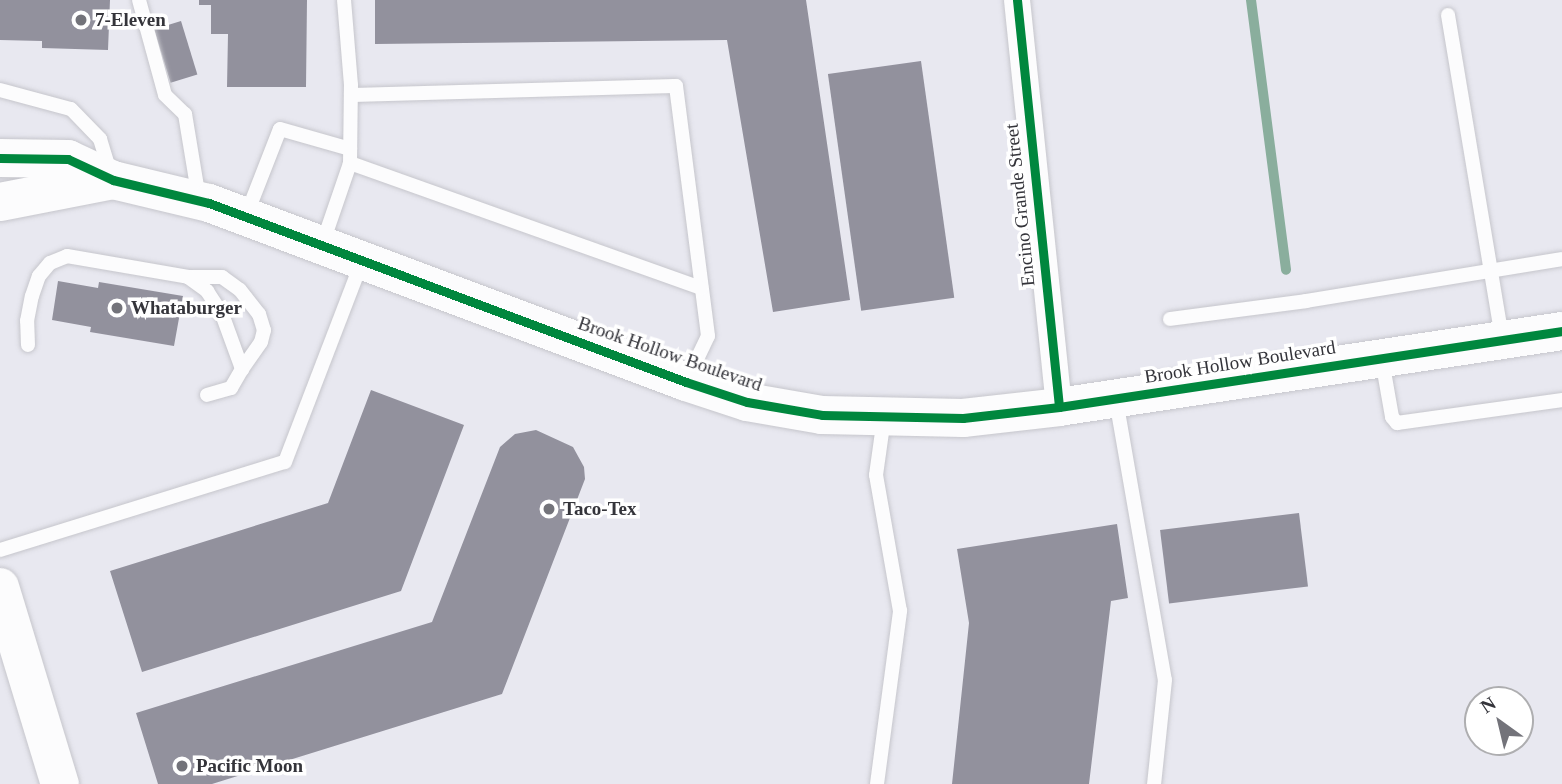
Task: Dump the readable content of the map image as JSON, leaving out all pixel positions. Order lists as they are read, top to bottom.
{
  "streets": {
    "street": ["Encino Grande Street", "Brook Hollow Boulevard"]
  },
  "crossings": [
    ["Encino Grande Street", "Brook Hollow Boulevard"]
  ],
  "places": [
    "7-Eleven",
    "Whataburger",
    "Taco-Tex",
    "Pacific Moon"
  ],
  "north": "top left"
}
